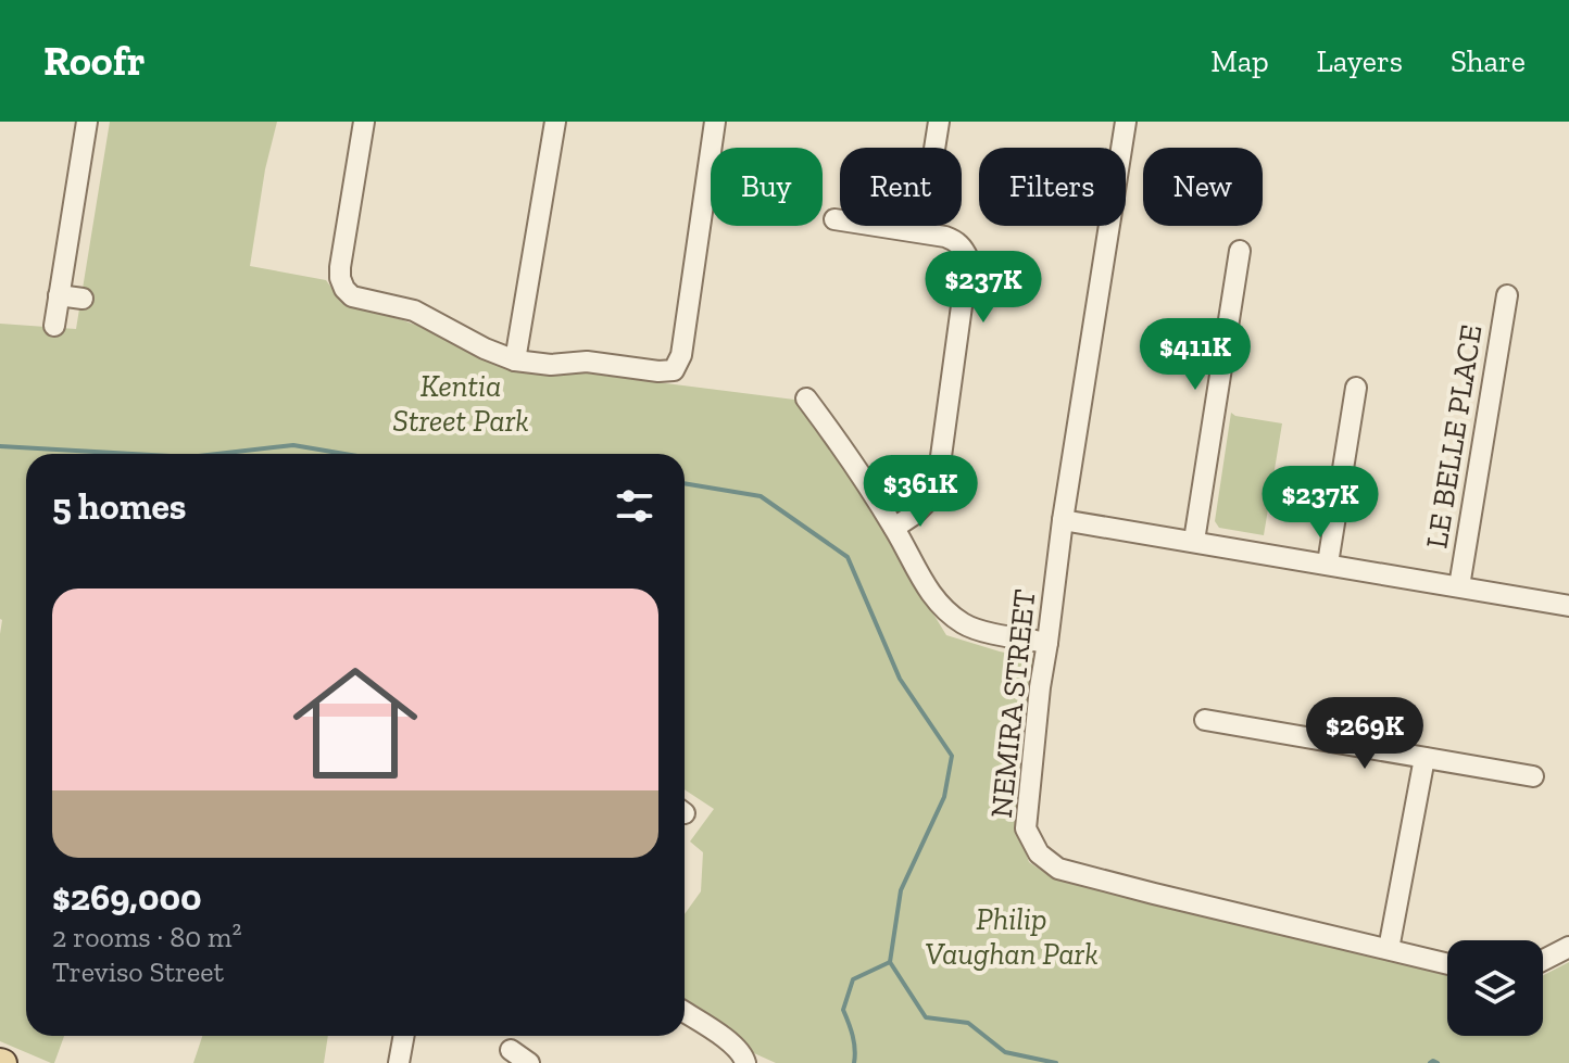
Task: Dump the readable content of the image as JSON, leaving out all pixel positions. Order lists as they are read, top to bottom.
{
  "streets": {
    "street": ["LE BELLE PLACE", "NEMIRA STREET"]
  },
  "parks": ["Kentia Street Park", "Philip Vaughan Park"],
  "page": {
    "header": "Roofr",
    "nav": ["Map", "Layers", "Share"],
    "chip": [
      "Buy",
      "Rent",
      "Filters",
      "New"
    ],
    "price": [
      "$237K",
      "$411K",
      "$361K",
      "$237K",
      "$269K"
    ],
    "heading": "5 homes",
    "list": [
      {
        "name": "$269,000",
        "note": "2 rooms · 80 m² · Treviso Street"
      }
    ]
  }
}
